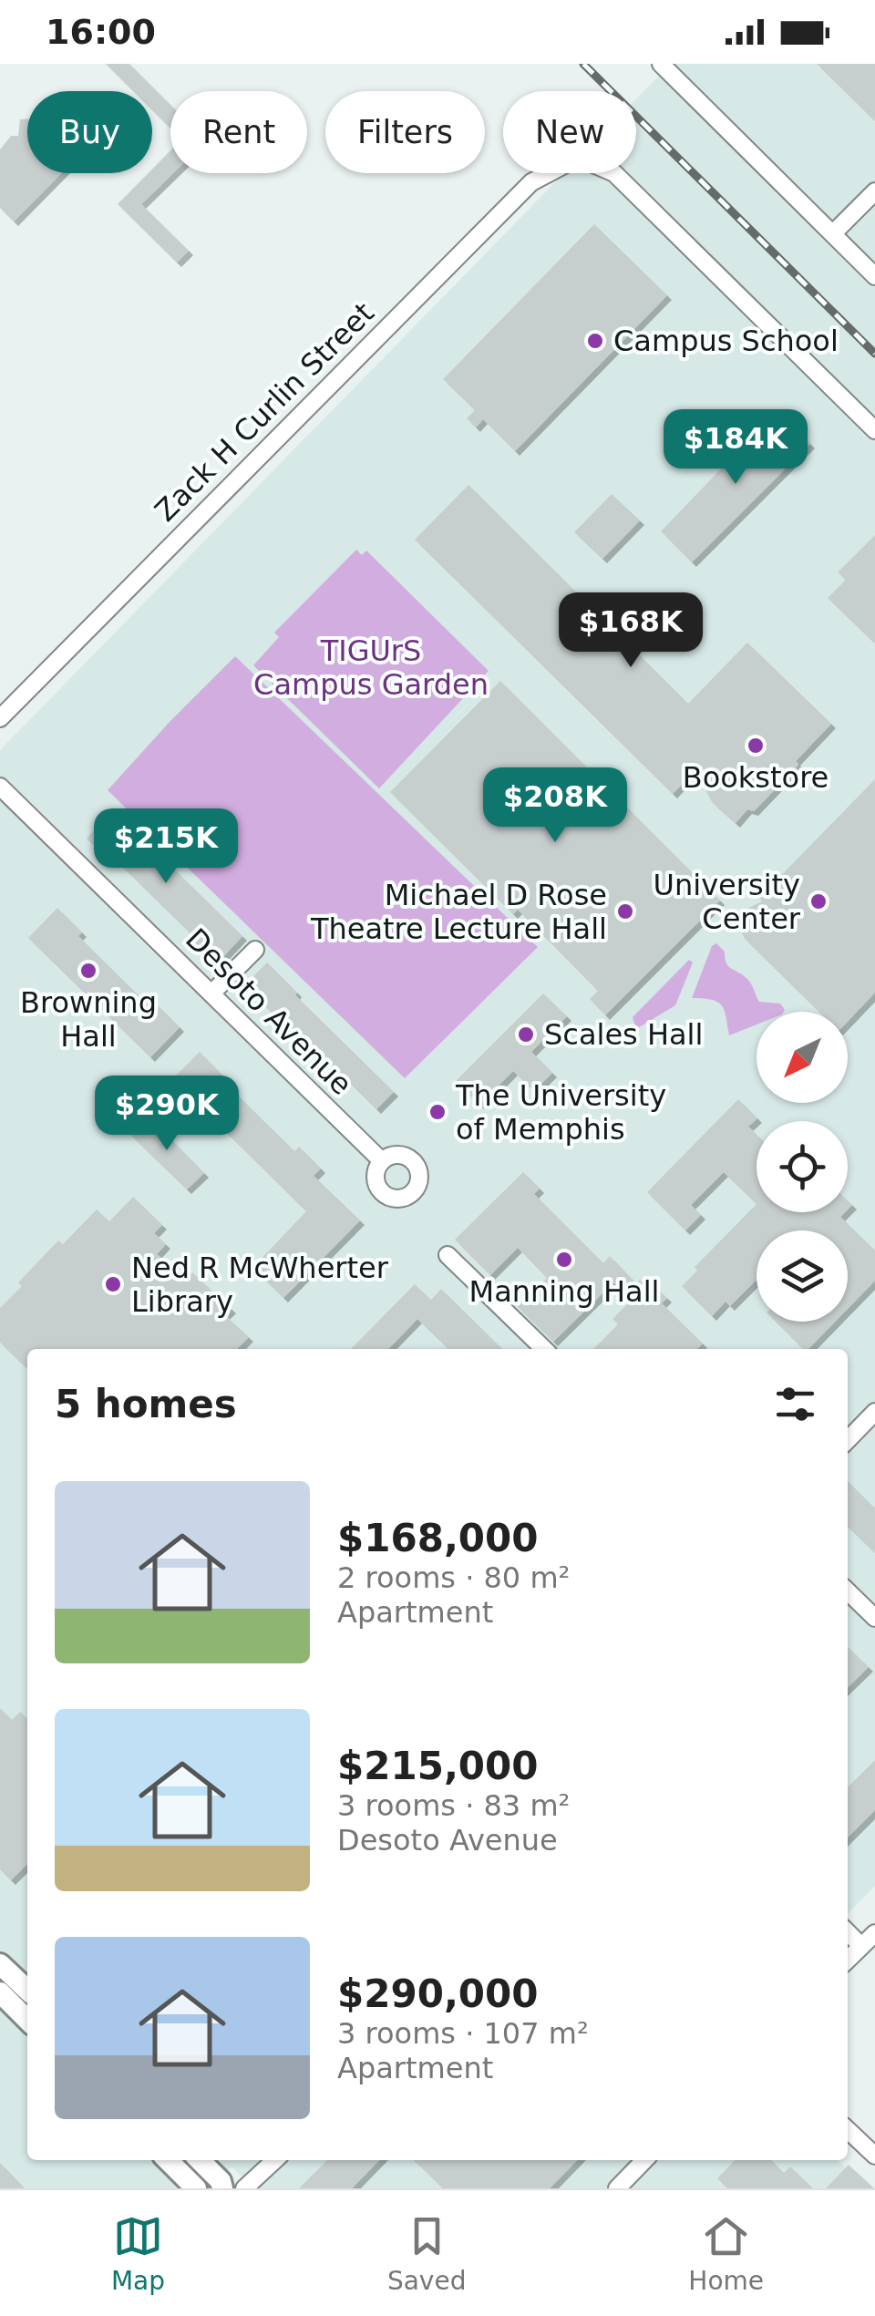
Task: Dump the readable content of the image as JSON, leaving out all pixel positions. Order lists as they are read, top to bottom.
{
  "streets": {
    "street": ["Zack H Curlin Street", "Desoto Avenue"]
  },
  "parks": ["TIGUrS Campus Garden"],
  "places": [
    "Campus School",
    "Bookstore",
    "University Center",
    "Michael D Rose Theatre Lecture Hall",
    "Browning Hall",
    "Scales Hall",
    "The University of Memphis",
    "Manning Hall",
    "Ned R McWherter Library"
  ],
  "north": "bottom left",
  "page": {
    "status": "16:00",
    "chip": [
      "Buy",
      "Rent",
      "Filters",
      "New"
    ],
    "price": [
      "$184K",
      "$168K",
      "$208K",
      "$215K",
      "$290K"
    ],
    "heading": "5 homes",
    "list": [
      {
        "name": "$168,000",
        "note": "2 rooms · 80 m² · Apartment"
      },
      {
        "name": "$215,000",
        "note": "3 rooms · 83 m² · Desoto Avenue"
      },
      {
        "name": "$290,000",
        "note": "3 rooms · 107 m² · Apartment"
      }
    ],
    "tabs": ["Map", "Saved", "Home"]
  }
}
